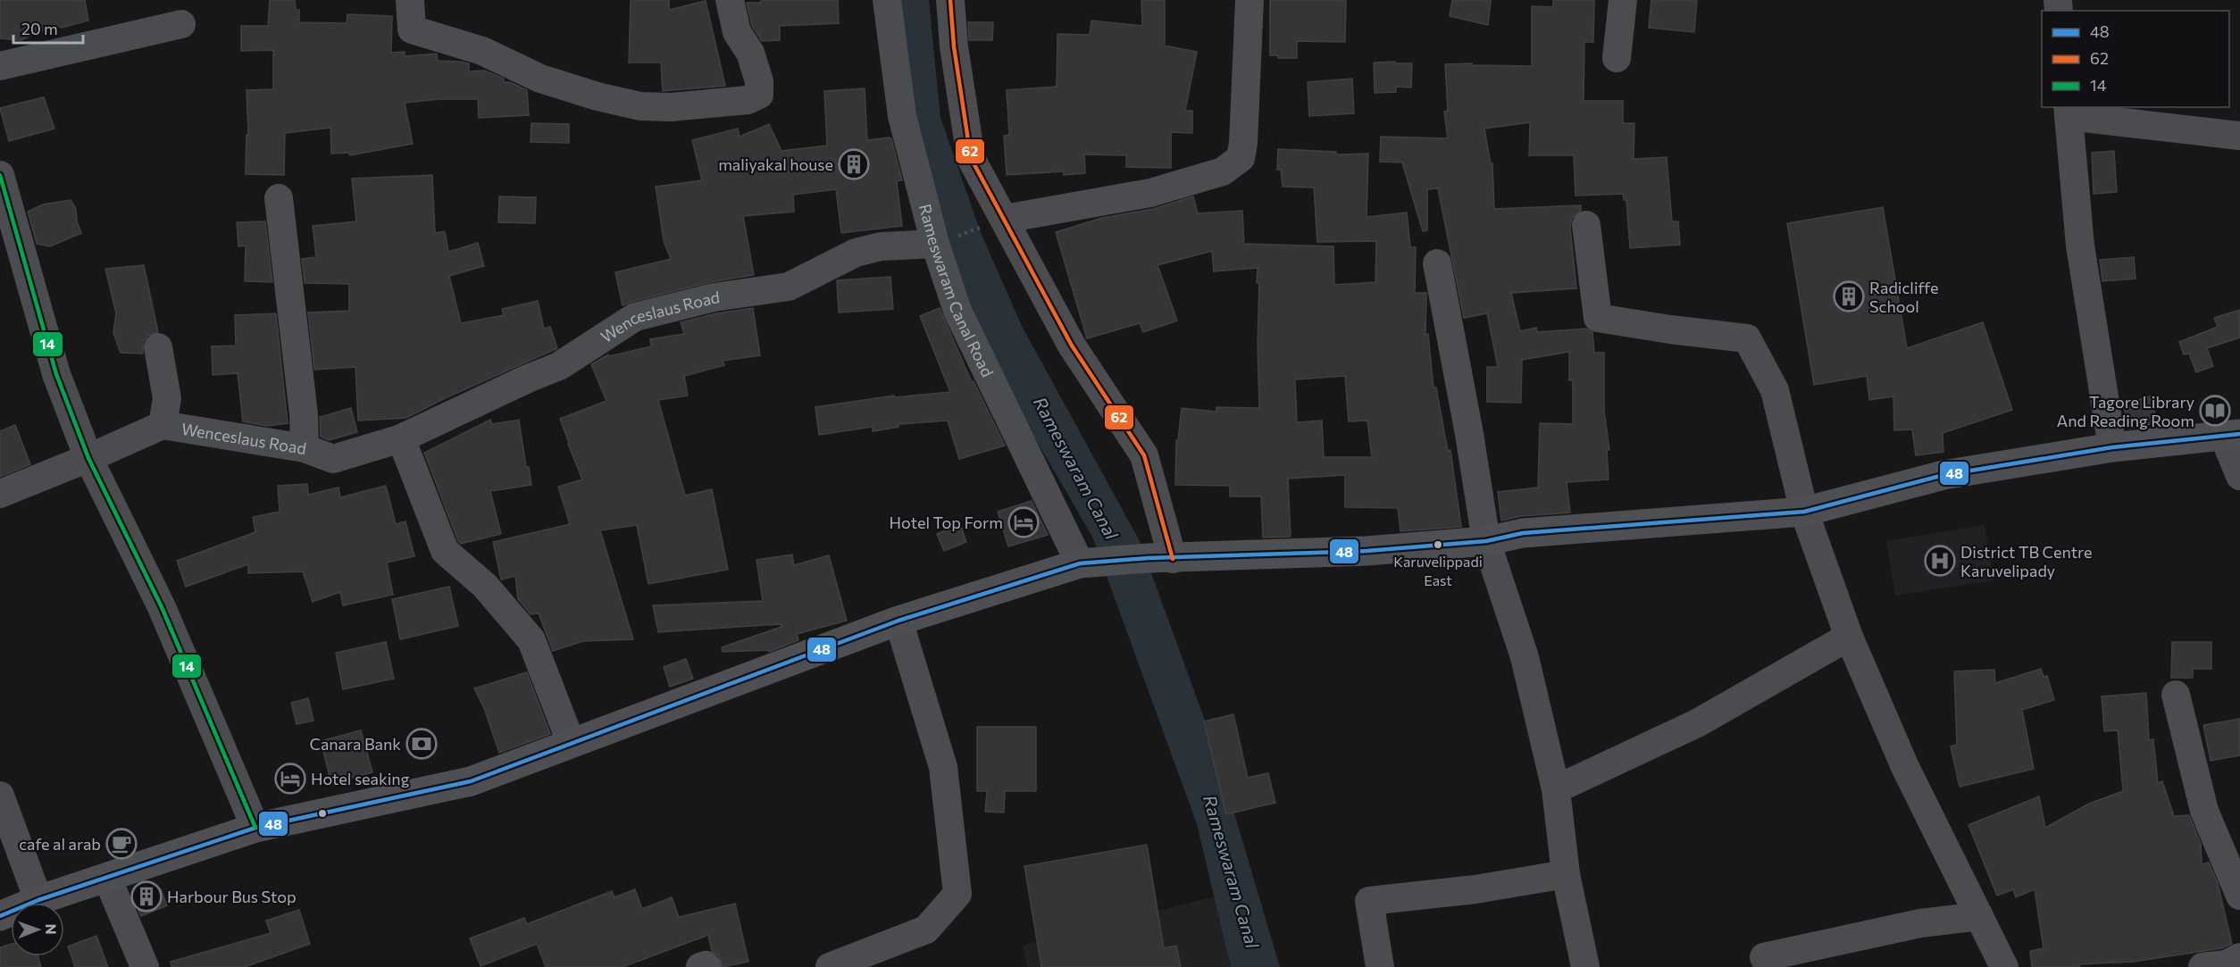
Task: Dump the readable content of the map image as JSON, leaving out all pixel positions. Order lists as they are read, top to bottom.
{
  "streets": {
    "street": ["Rameswaram Canal Road", "Wenceslaus Road"]
  },
  "crossings": [
    ["Rameswaram Canal Road", "Wenceslaus Road"]
  ],
  "water": ["Rameswaram Canal"],
  "places": {
    "building": ["maliyakal house", "Radicliffe School", "Harbour Bus Stop"],
    "library": ["Tagore Library And Reading Room"],
    "hotel": ["Hotel Top Form", "Hotel seaking"],
    "other": ["Karuvelippadi East"],
    "hospital": ["District TB Centre Karuvelipady"],
    "bank": ["Canara Bank"],
    "cafe": ["cafe al arab"]
  },
  "lines": ["transit line 62", "transit line 14", "transit line 48"],
  "legend": ["48", "62", "14"],
  "scale_bar": "20 m",
  "north": "right"
}
